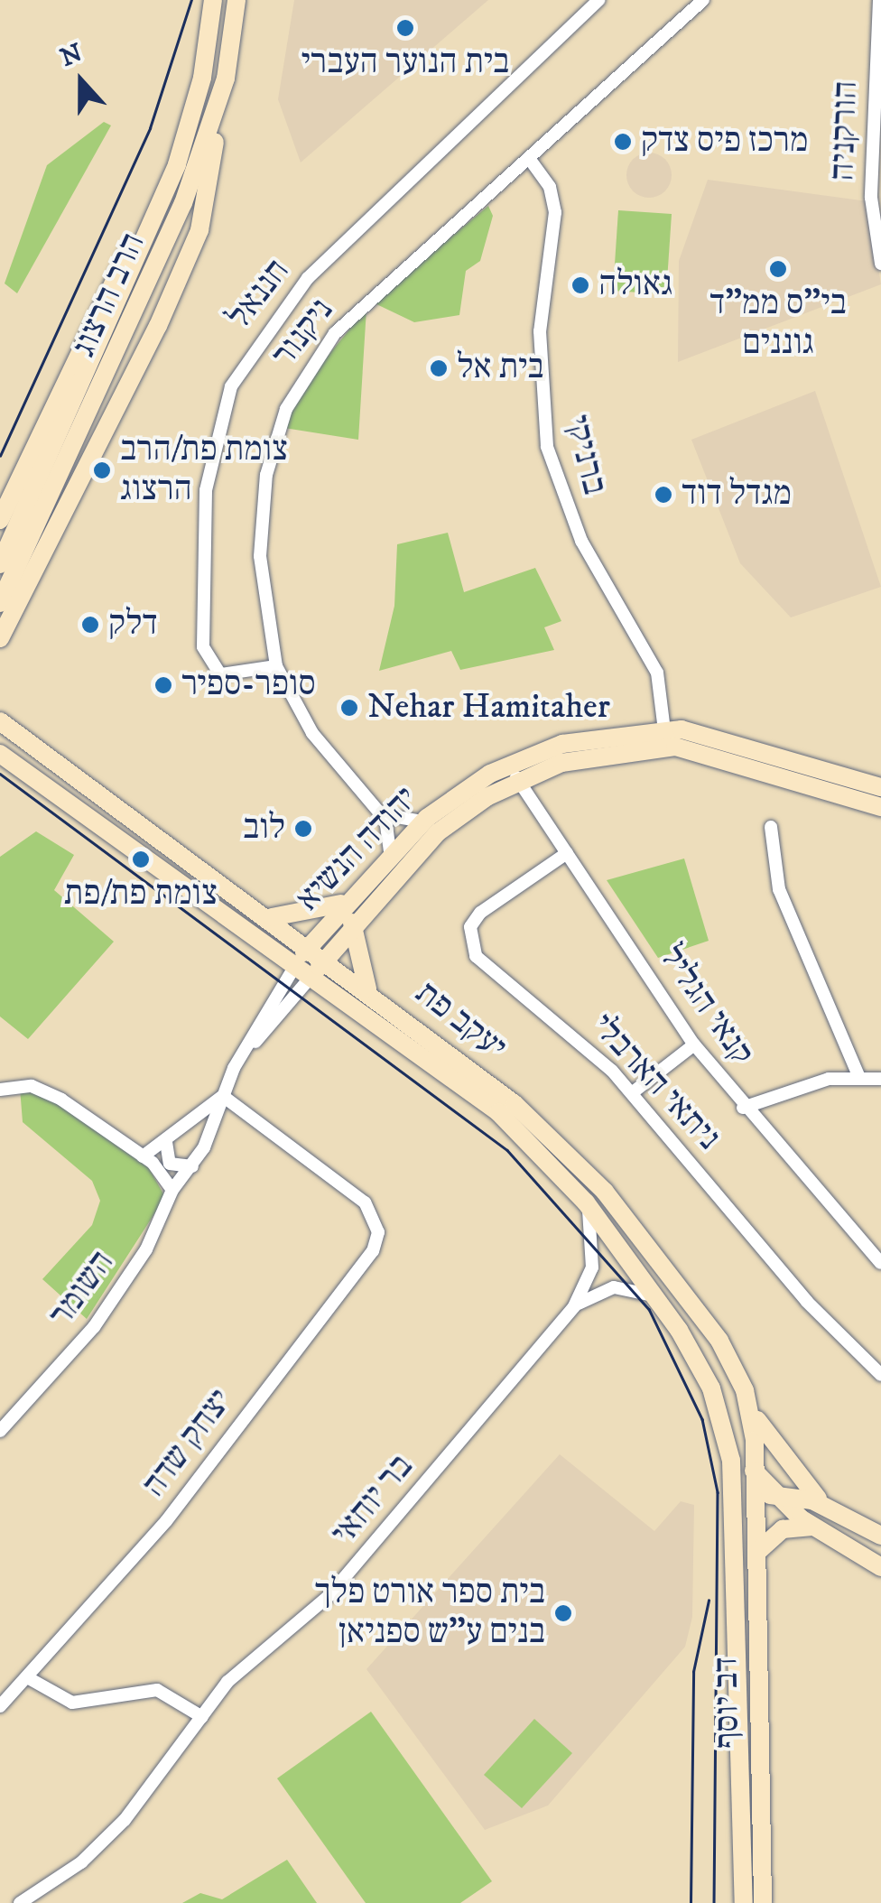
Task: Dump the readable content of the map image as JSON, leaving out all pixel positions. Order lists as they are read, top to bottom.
{
  "streets": {
    "main road": [
      "הרב הרצוג",
      "יהודה הנשיא",
      "יעקב פת",
      "דב יוסף"
    ],
    "street": [
      "הורקניה",
      "חננאל",
      "ניקנור",
      "ברניקי",
      "קנאי הגליל",
      "ניתאי הארבלי",
      "השומר",
      "יצחק שדה",
      "בר יוחאי"
    ]
  },
  "crossings": [
    ["חננאל", "ניקנור"],
    ["ניקנור", "ברניקי"],
    ["ברניקי", "יהודה הנשיא"],
    ["יהודה הנשיא", "קנאי הגליל"],
    ["יהודה הנשיא", "יעקב פת"],
    ["קנאי הגליל", "ניתאי הארבלי"],
    ["יעקב פת", "בר יוחאי"],
    ["יעקב פת", "דב יוסף"],
    ["השומר", "יצחק שדה"]
  ],
  "places": [
    "בית הנוער העברי",
    "מרכז פיס צדק",
    "בי\"ס ממ\"ד גוננים",
    "גאולה",
    "בית אל",
    "צומת פת/הרב הרצוג",
    "מגדל דוד",
    "דלק",
    "סופר-ספיר",
    "Nehar Hamitaher",
    "לוב",
    "צומת פת/פת",
    "בית ספר אורט פלך בנים ע\"ש ספניאן"
  ],
  "north": "top"
}
